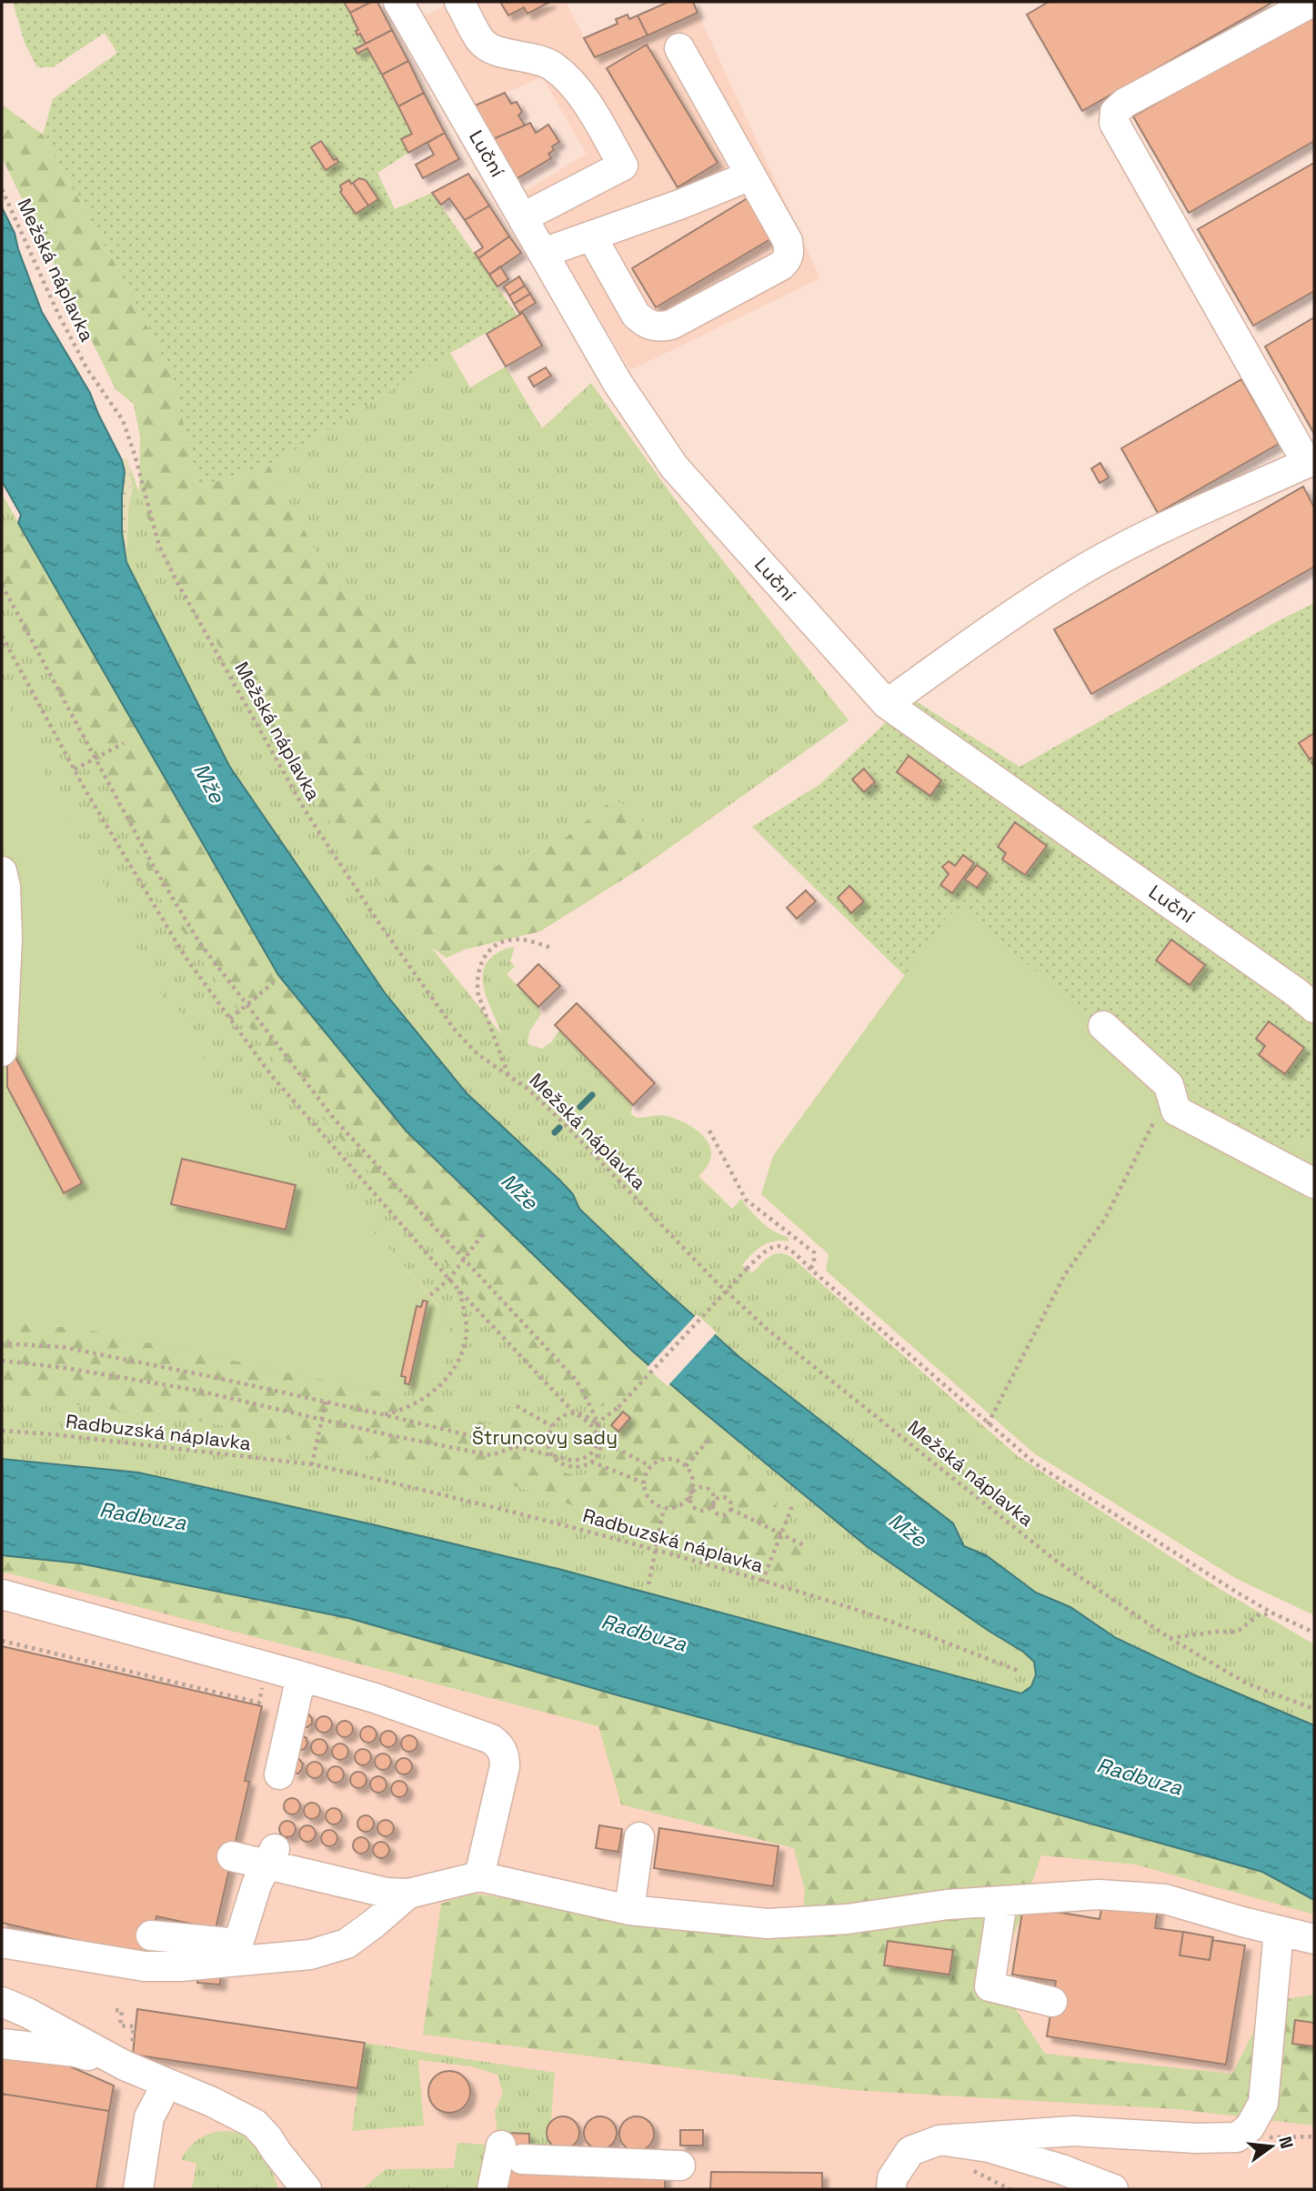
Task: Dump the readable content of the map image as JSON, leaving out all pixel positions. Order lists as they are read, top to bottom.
{
  "streets": {
    "street": ["Luční"],
    "path": ["Mežská náplavka", "Radbuzská náplavka"]
  },
  "water": ["Mže", "Radbuza"],
  "parks": ["Štruncovy sady"],
  "north": "right"
}
